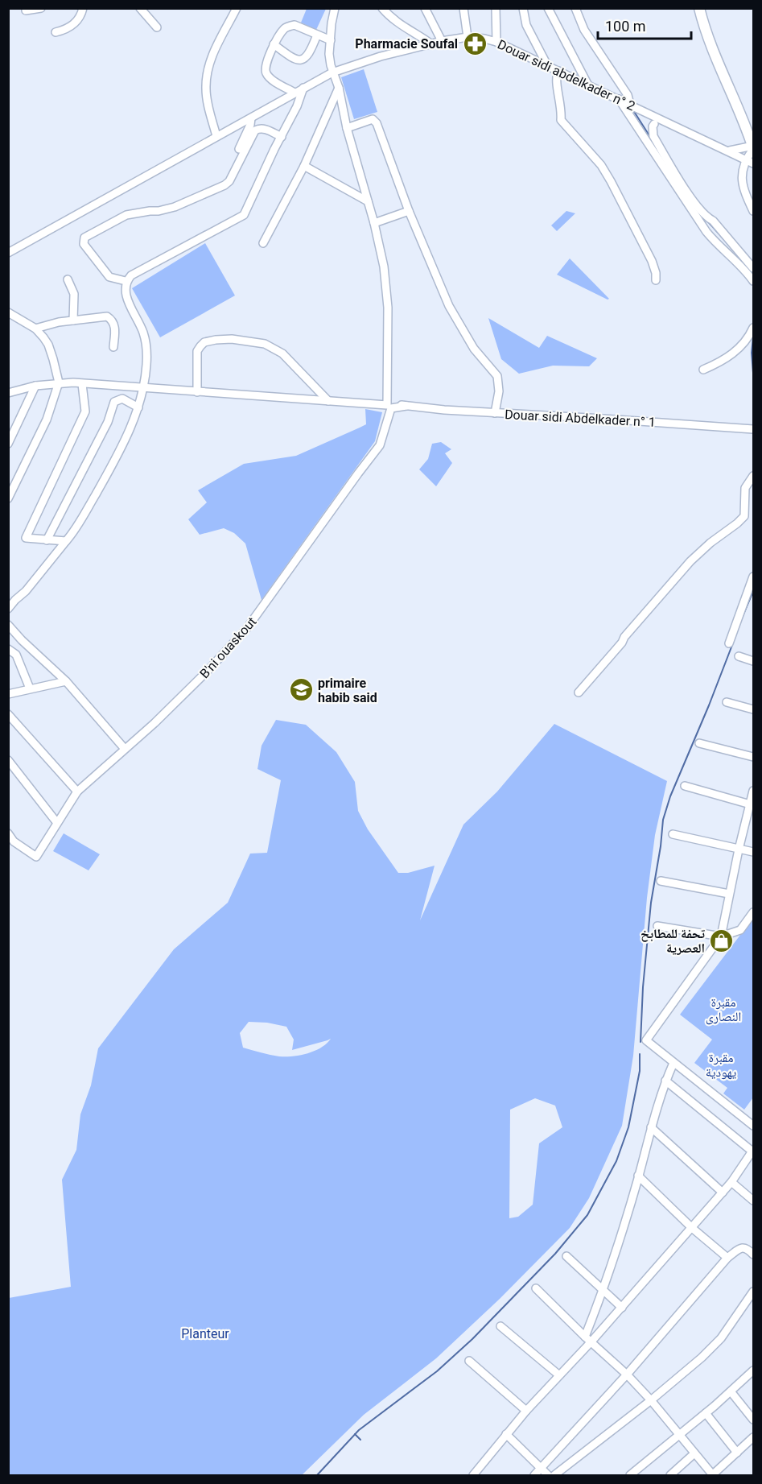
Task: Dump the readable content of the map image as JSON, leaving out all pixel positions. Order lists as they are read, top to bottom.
{
  "streets": {
    "street": ["Douar sidi abdelkader n° 2", "Douar sidi Abdelkader n° 1", "B'ni ouaskout"]
  },
  "crossings": [
    ["Douar sidi Abdelkader n° 1", "B'ni ouaskout"]
  ],
  "parks": ["مقبرة النصارى", "مقبرة يهودية", "Planteur"],
  "places": {
    "pharmacy": ["Pharmacie Soufal"],
    "school or university": ["primaire habib said"],
    "shop": ["تحفة للمطابخ العصرية"]
  },
  "scale_bar": "100 m"
}
